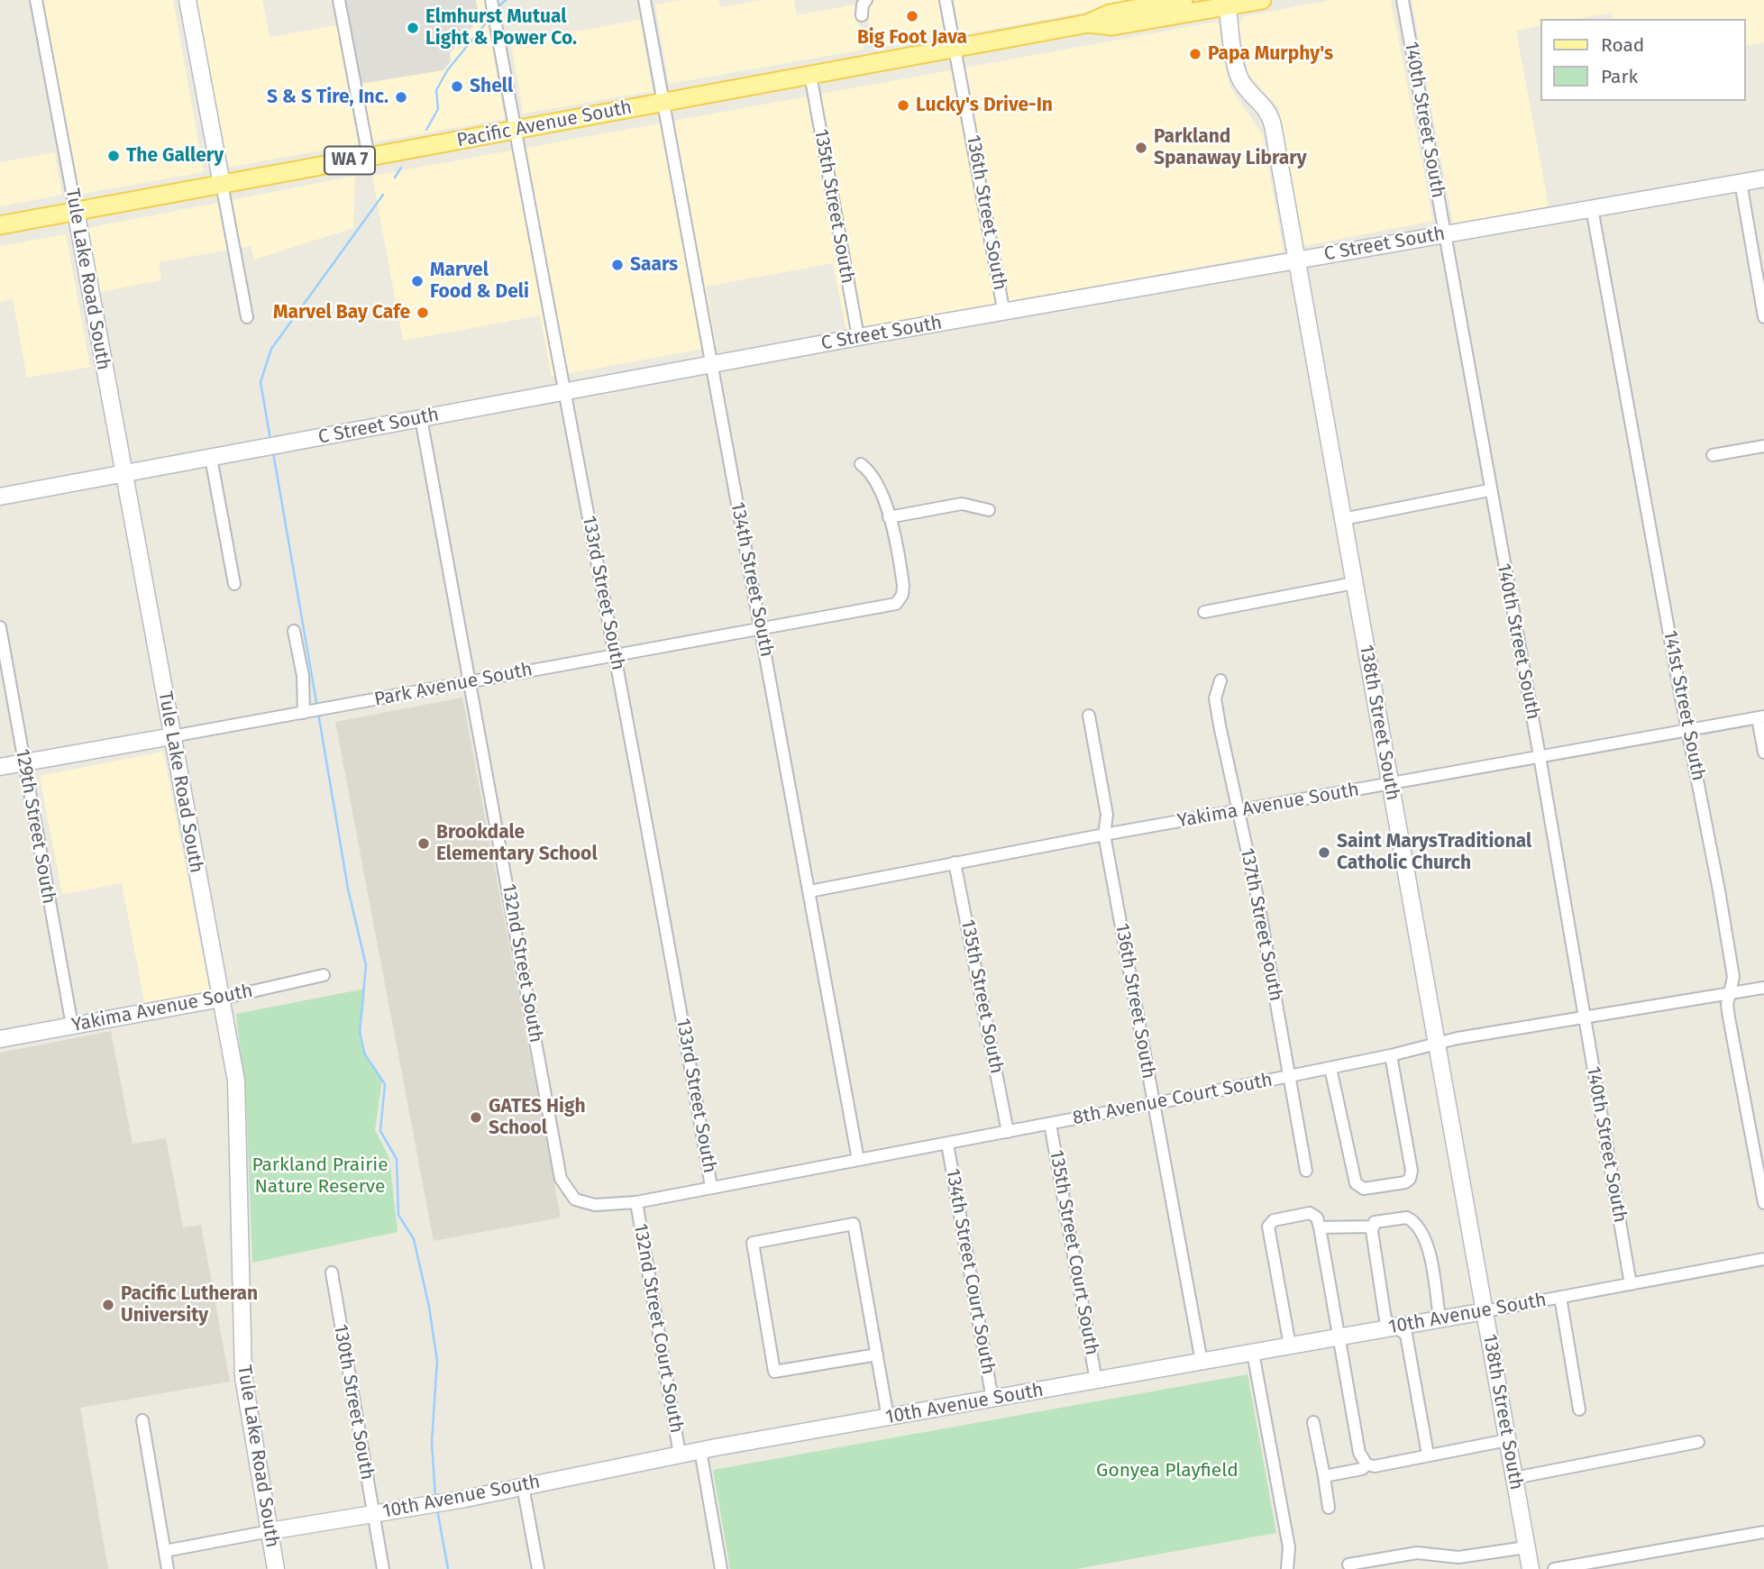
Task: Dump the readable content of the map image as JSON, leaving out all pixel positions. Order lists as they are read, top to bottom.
{
  "streets": {
    "main road": ["Pacific Avenue South", "WA 7"],
    "street": [
      "140th Street South",
      "135th Street South",
      "136th Street South",
      "C Street South",
      "Tule Lake Road South",
      "134th Street South",
      "133rd Street South",
      "Park Avenue South",
      "141st Street South",
      "138th Street South",
      "Yakima Avenue South",
      "129th Street South",
      "137th Street South",
      "132nd Street South",
      "8th Avenue Court South",
      "135th Street Court South",
      "134th Street Court South",
      "10th Avenue South",
      "132nd Street Court South",
      "130th Street South"
    ]
  },
  "crossings": [
    ["140th Street South", "C Street South"],
    ["140th Street South", "Yakima Avenue South"],
    ["140th Street South", "8th Avenue Court South"],
    ["140th Street South", "10th Avenue South"],
    ["Pacific Avenue South", "135th Street South"],
    ["Pacific Avenue South", "136th Street South"],
    ["Pacific Avenue South", "Tule Lake Road South"],
    ["Pacific Avenue South", "134th Street South"],
    ["Pacific Avenue South", "133rd Street South"],
    ["Pacific Avenue South", "138th Street South"],
    ["135th Street South", "C Street South"],
    ["135th Street South", "Yakima Avenue South"],
    ["135th Street South", "8th Avenue Court South"],
    ["136th Street South", "C Street South"],
    ["136th Street South", "Yakima Avenue South"],
    ["136th Street South", "8th Avenue Court South"],
    ["136th Street South", "10th Avenue South"],
    ["C Street South", "Tule Lake Road South"],
    ["C Street South", "134th Street South"],
    ["C Street South", "133rd Street South"],
    ["C Street South", "141st Street South"],
    ["C Street South", "138th Street South"],
    ["C Street South", "132nd Street South"],
    ["Tule Lake Road South", "Park Avenue South"],
    ["Tule Lake Road South", "Yakima Avenue South"],
    ["Tule Lake Road South", "10th Avenue South"],
    ["134th Street South", "Park Avenue South"],
    ["134th Street South", "Yakima Avenue South"],
    ["134th Street South", "8th Avenue Court South"],
    ["133rd Street South", "Park Avenue South"],
    ["133rd Street South", "8th Avenue Court South"],
    ["Park Avenue South", "129th Street South"],
    ["Park Avenue South", "132nd Street South"],
    ["141st Street South", "Yakima Avenue South"],
    ["141st Street South", "8th Avenue Court South"],
    ["138th Street South", "Yakima Avenue South"],
    ["138th Street South", "8th Avenue Court South"],
    ["138th Street South", "10th Avenue South"],
    ["Yakima Avenue South", "129th Street South"],
    ["Yakima Avenue South", "137th Street South"],
    ["137th Street South", "8th Avenue Court South"],
    ["132nd Street South", "8th Avenue Court South"],
    ["8th Avenue Court South", "135th Street Court South"],
    ["8th Avenue Court South", "134th Street Court South"],
    ["8th Avenue Court South", "132nd Street Court South"],
    ["135th Street Court South", "10th Avenue South"],
    ["134th Street Court South", "10th Avenue South"],
    ["10th Avenue South", "132nd Street Court South"],
    ["10th Avenue South", "130th Street South"]
  ],
  "parks": ["Parkland Prairie Nature Reserve", "Gonyea Playfield"],
  "places": [
    "Big Foot Java",
    "Elmhurst Mutual Light & Power Co.",
    "Papa Murphy's",
    "Shell",
    "S & S Tire, Inc.",
    "Lucky's Drive-In",
    "Parkland Spanaway Library",
    "The Gallery",
    "Saars",
    "Marvel Food & Deli",
    "Marvel Bay Cafe",
    "Brookdale Elementary School",
    "Saint MarysTraditional Catholic Church",
    "GATES High School",
    "Pacific Lutheran University"
  ],
  "legend": ["Road", "Park"]
}
